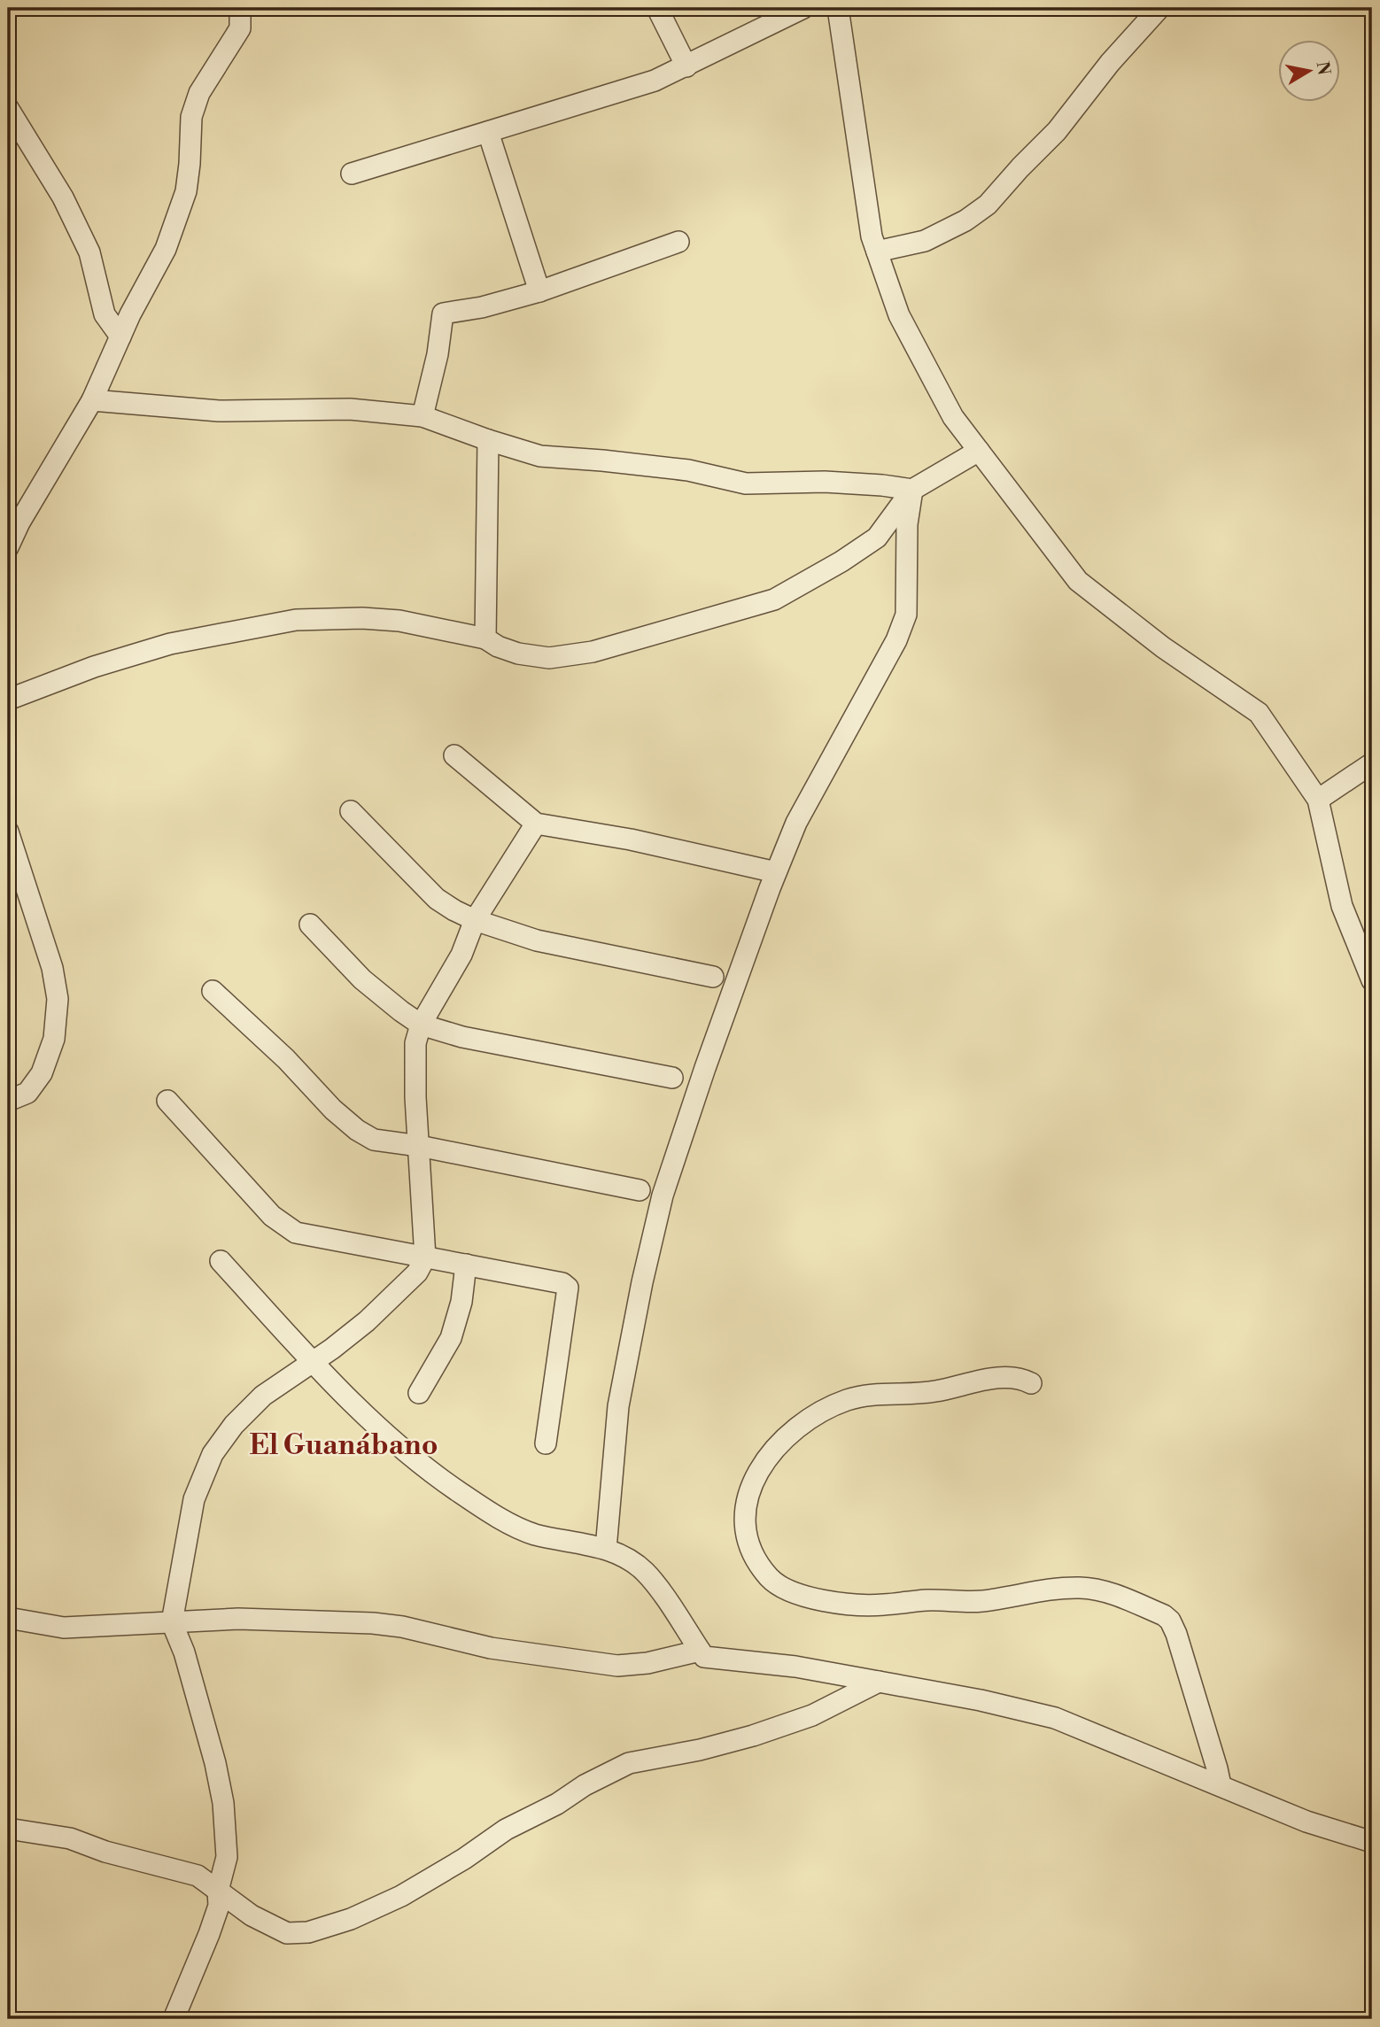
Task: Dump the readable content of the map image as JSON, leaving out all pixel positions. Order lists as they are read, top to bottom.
{
  "districts": ["El Guanábano"],
  "north": "right"
}
